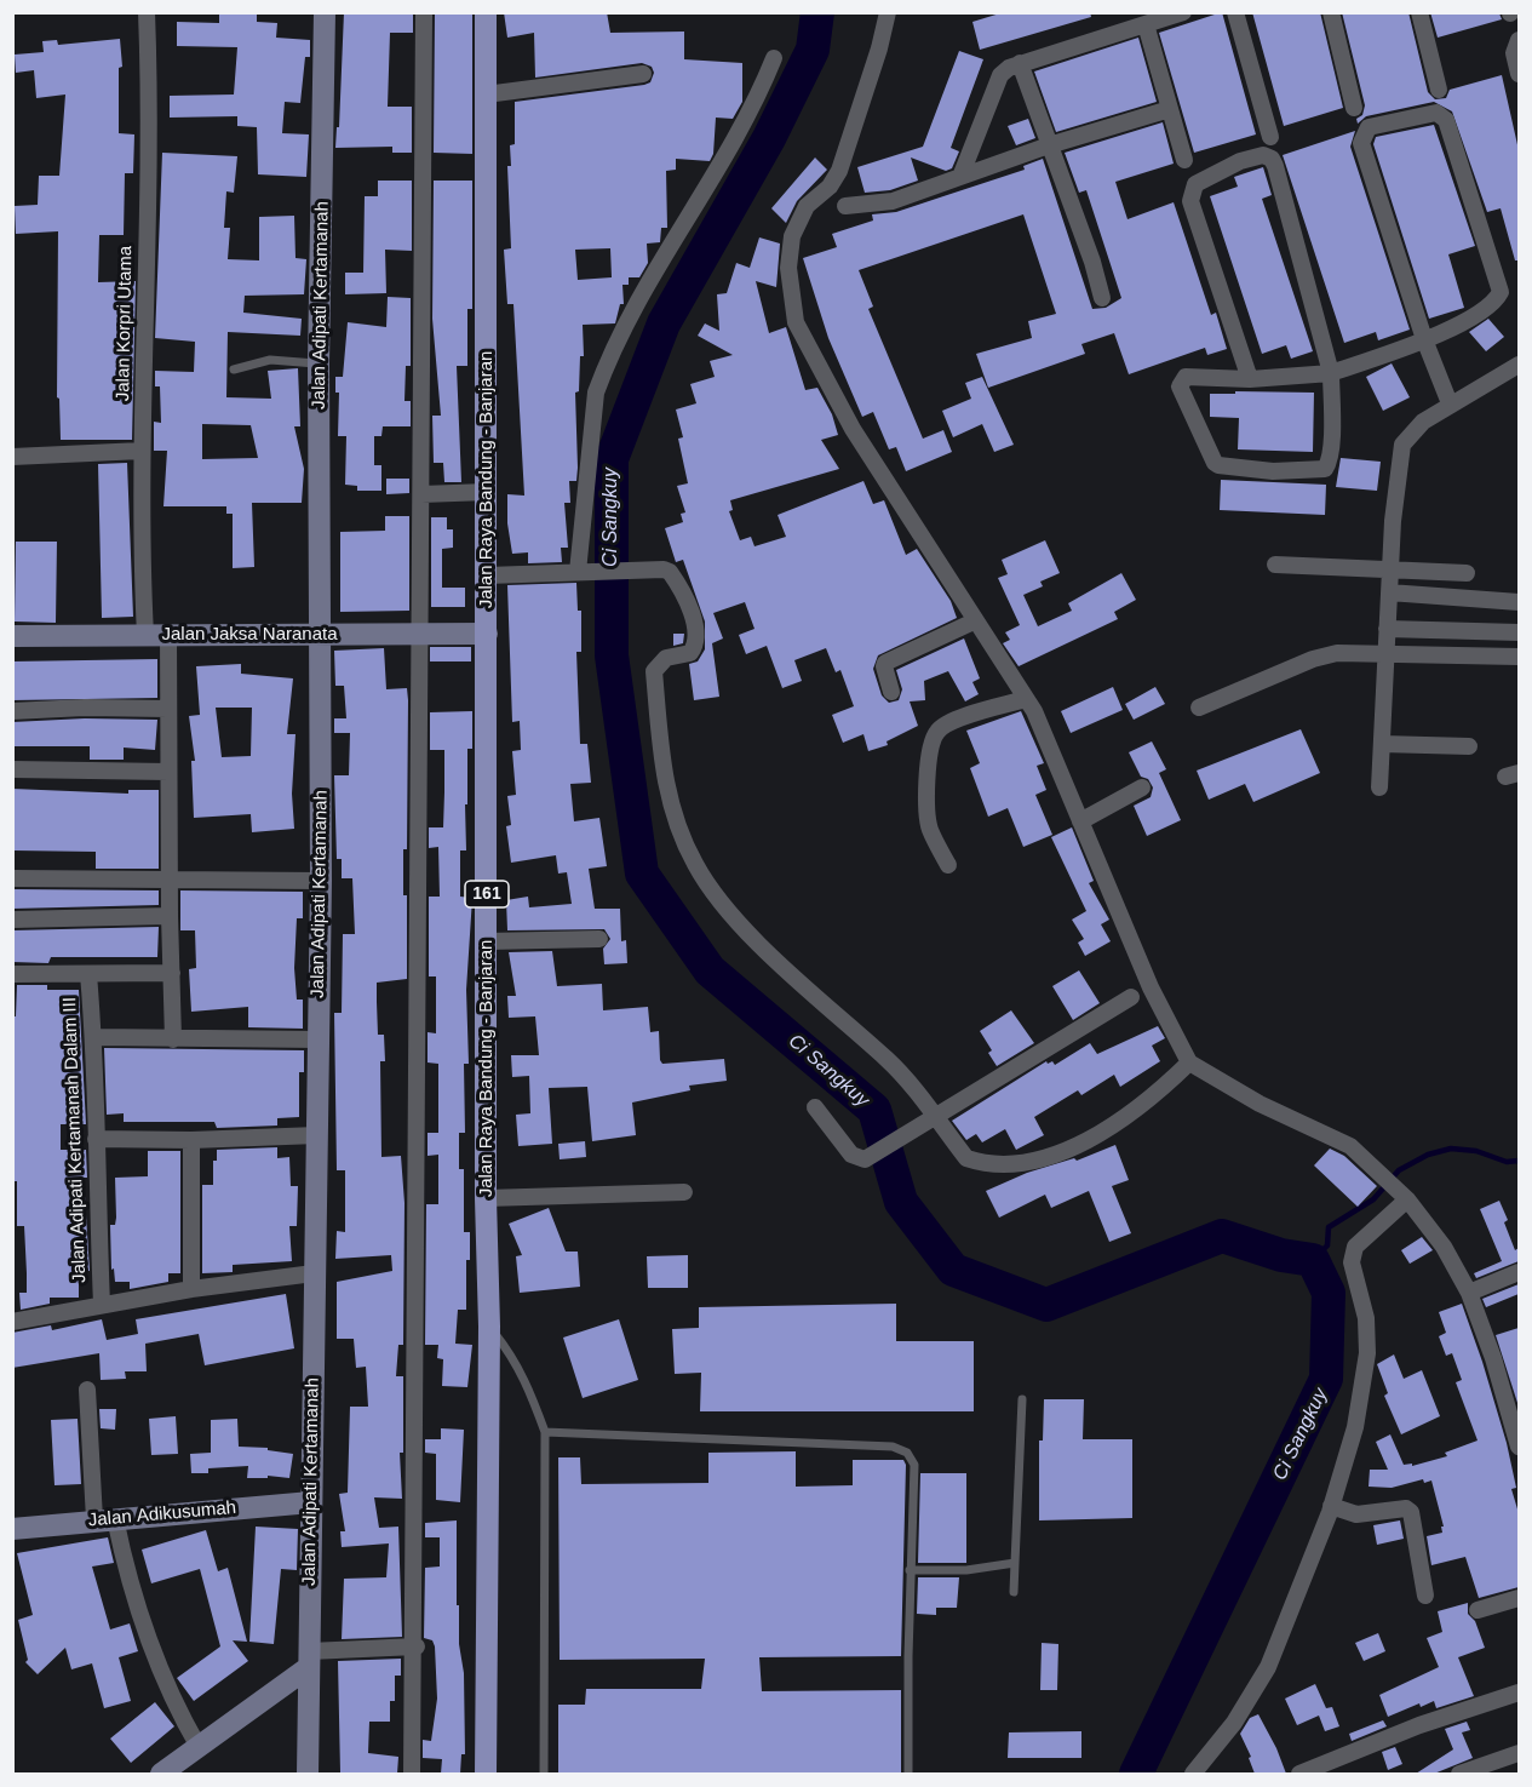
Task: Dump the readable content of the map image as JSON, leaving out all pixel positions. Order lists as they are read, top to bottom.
{
  "streets": {
    "main road": [
      "Jalan Adipati Kertamanah",
      "Jalan Raya Bandung - Banjaran",
      "Jalan Jaksa Naranata",
      "161",
      "Jalan Adikusumah"
    ],
    "street": ["Jalan Korpri Utama", "Jalan Adipati Kertamanah Dalam III"]
  },
  "crossings": [
    ["Jalan Adipati Kertamanah", "Jalan Jaksa Naranata"],
    ["Jalan Adipati Kertamanah", "Jalan Adikusumah"],
    ["Jalan Korpri Utama", "Jalan Jaksa Naranata"],
    ["Jalan Raya Bandung - Banjaran", "Jalan Jaksa Naranata"]
  ],
  "water": ["Ci Sangkuy"]
}
